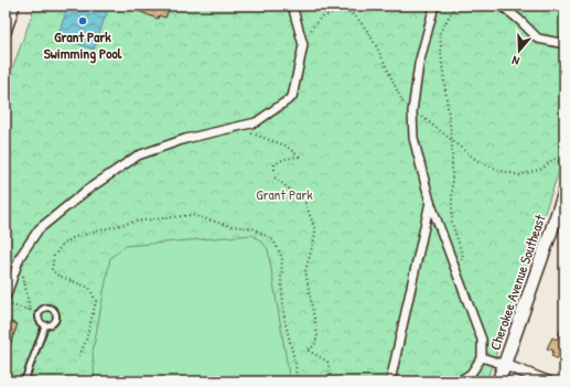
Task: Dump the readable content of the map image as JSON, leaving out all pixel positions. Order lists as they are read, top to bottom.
{
  "streets": {
    "street": ["Cherokee Avenue Southeast"]
  },
  "parks": ["Grant Park"],
  "places": ["Grant Park Swimming Pool"],
  "north": "bottom"
}
